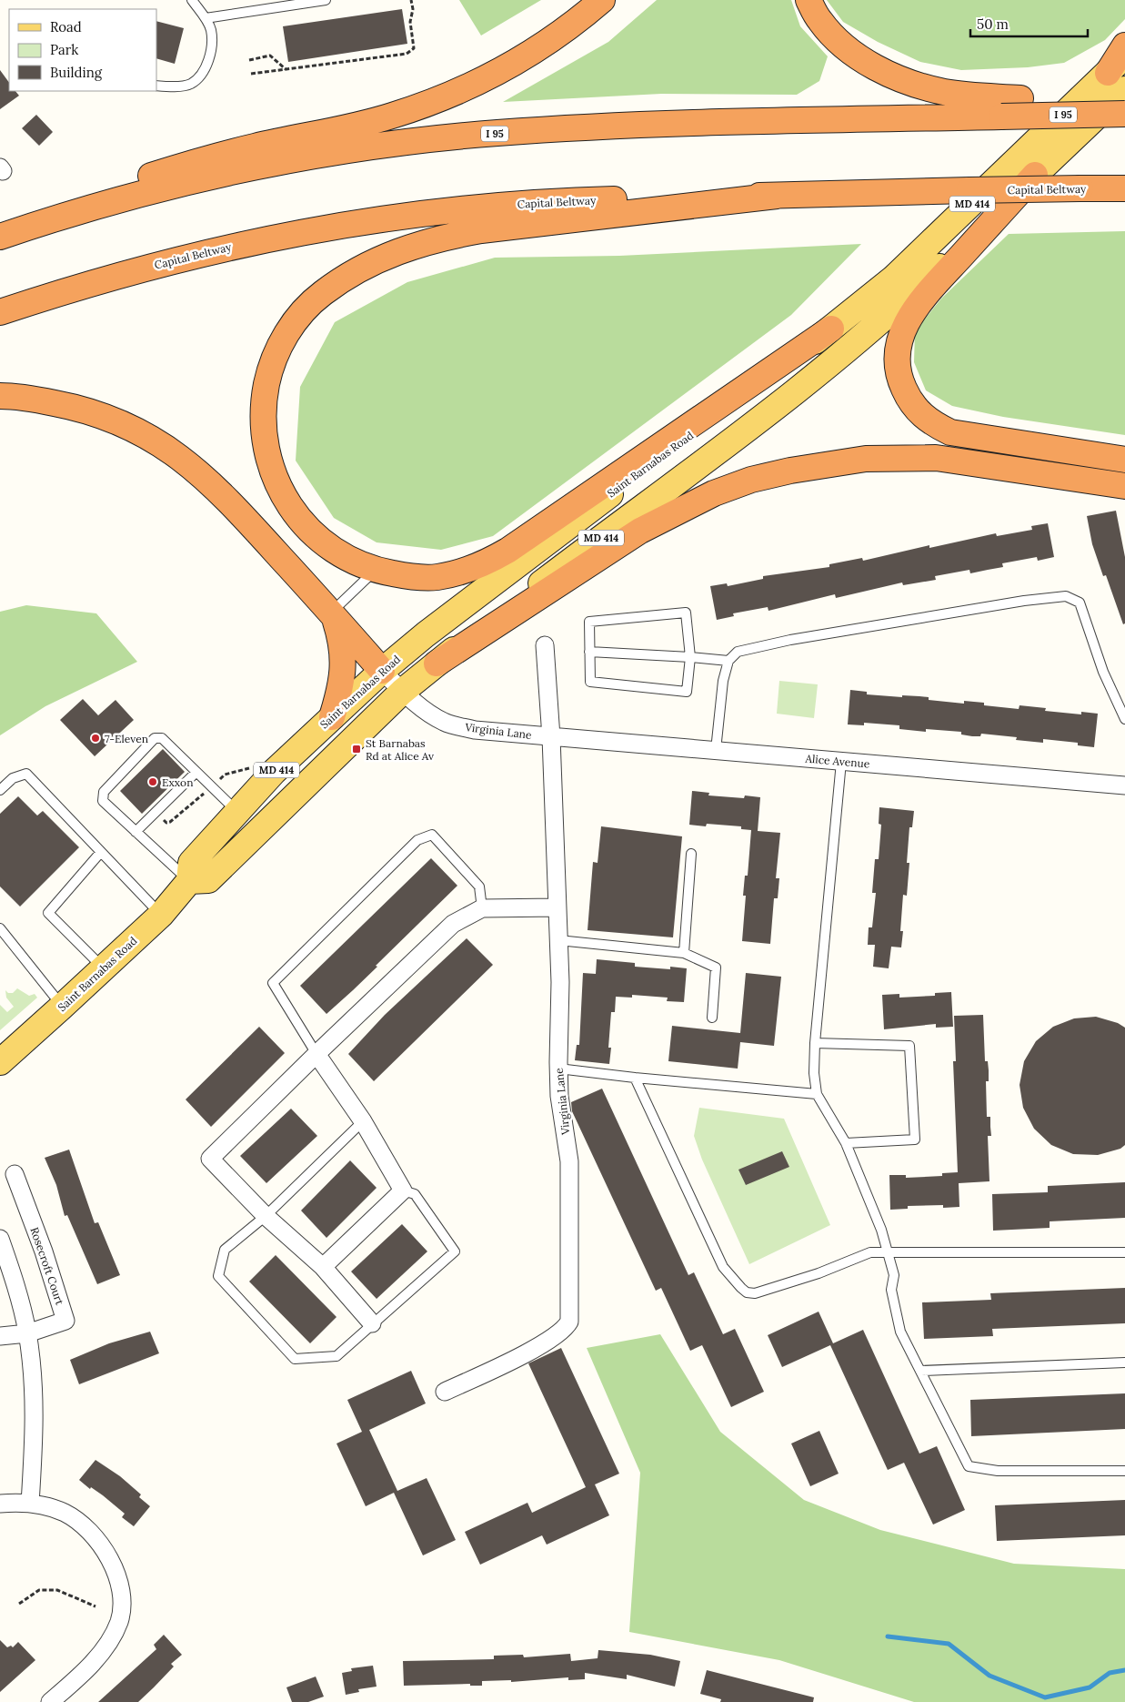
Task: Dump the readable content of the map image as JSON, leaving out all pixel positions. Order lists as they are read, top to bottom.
{
  "streets": {
    "highway": ["I 95", "Capital Beltway"],
    "main road": ["MD 414", "Saint Barnabas Road"],
    "street": ["Virginia Lane", "Alice Avenue", "Rosecroft Court"]
  },
  "crossings": [
    ["MD 414", "Saint Barnabas Road"],
    ["MD 414", "Virginia Lane"],
    ["Saint Barnabas Road", "Virginia Lane"],
    ["Virginia Lane", "Alice Avenue"]
  ],
  "places": {
    "other": ["7-Eleven", "Exxon"],
    "transit": ["St Barnabas Rd at Alice Av"]
  },
  "legend": ["Road", "Park", "Building"],
  "scale_bar": "50 m"
}
